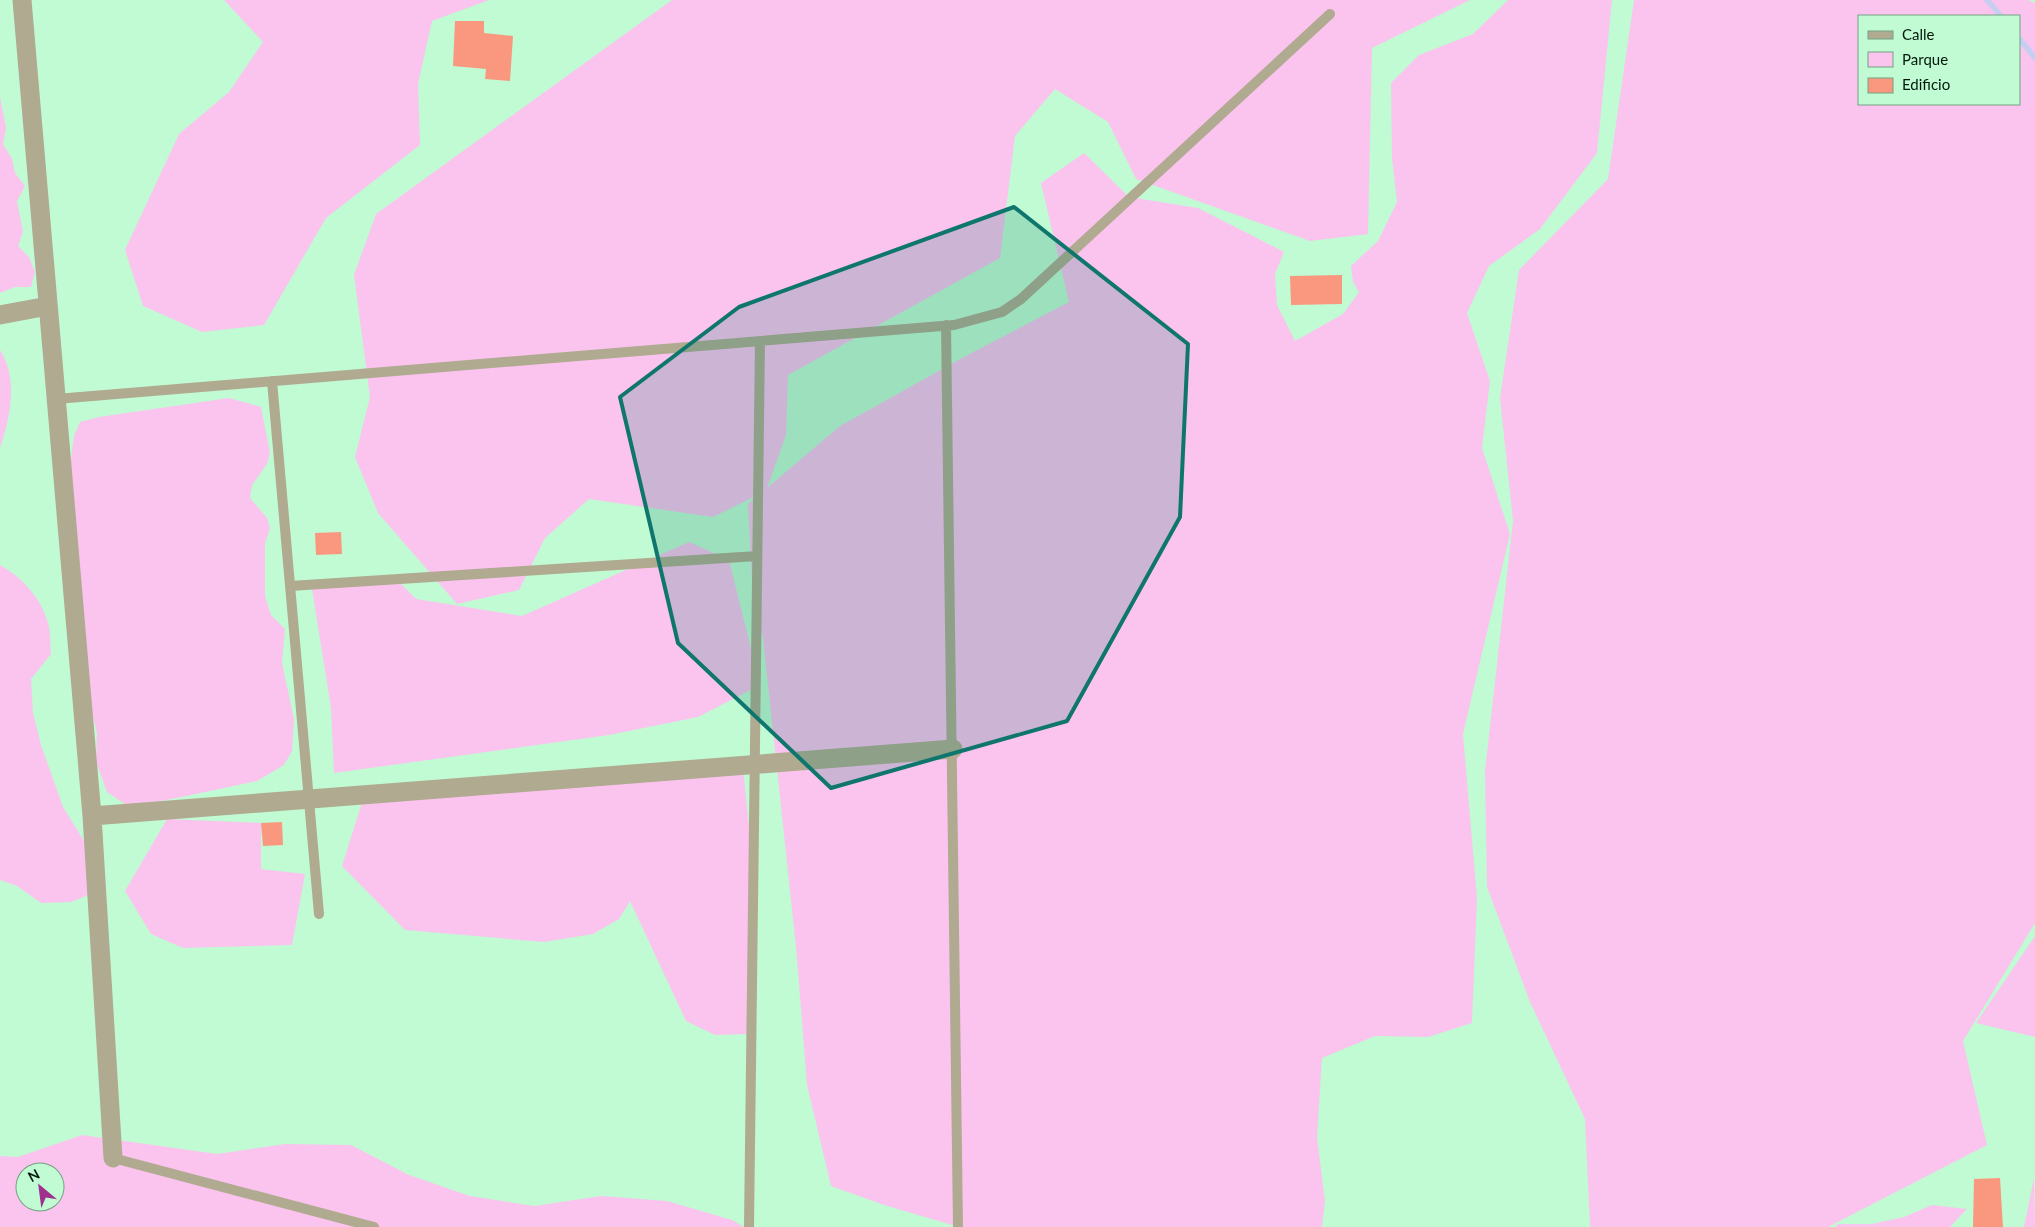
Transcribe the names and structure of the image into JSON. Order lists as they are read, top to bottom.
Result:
{
  "legend": ["Calle", "Parque", "Edificio"],
  "north": "top left"
}
